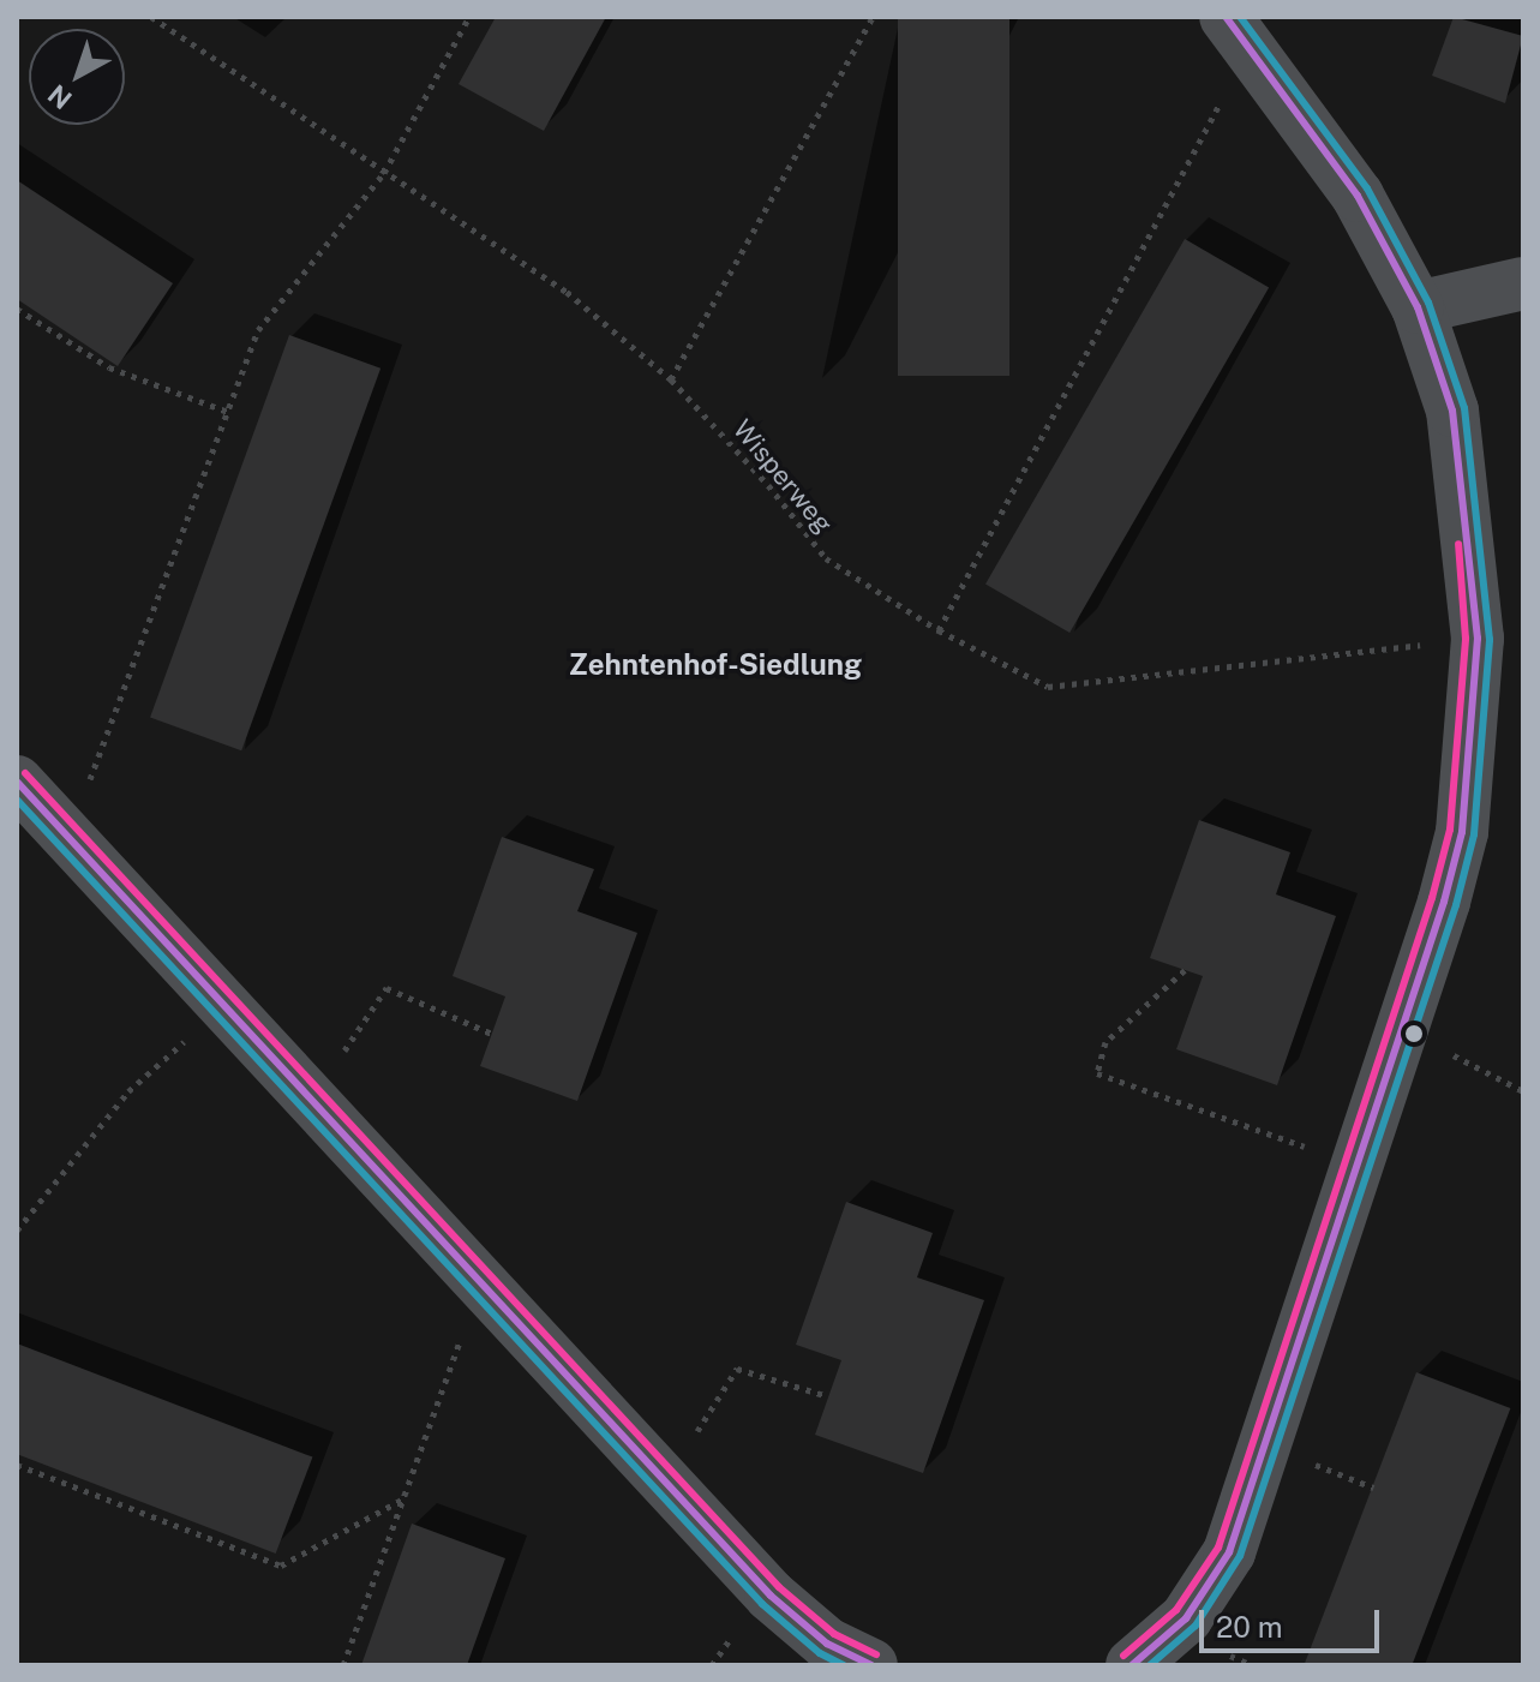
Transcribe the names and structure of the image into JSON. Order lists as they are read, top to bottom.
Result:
{
  "streets": {
    "path": ["Wisperweg"]
  },
  "districts": ["Zehntenhof-Siedlung"],
  "scale_bar": "20 m",
  "north": "bottom left"
}
